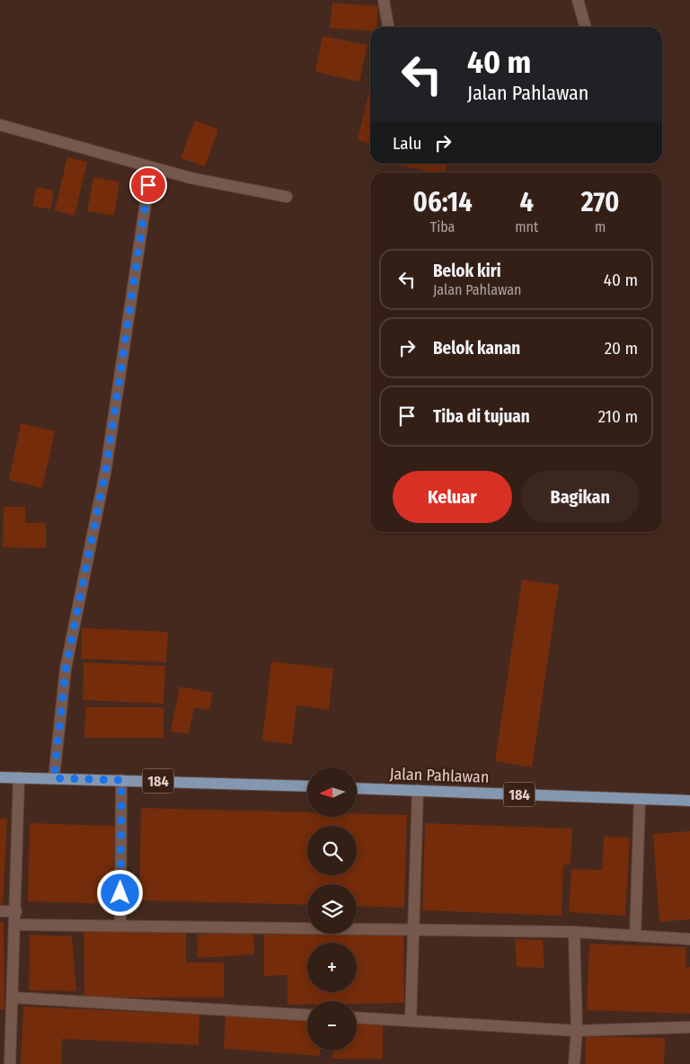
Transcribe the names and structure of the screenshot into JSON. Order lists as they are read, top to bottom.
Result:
{
  "streets": {
    "main road": ["Jalan Pahlawan", "184"]
  },
  "north": "left",
  "page": {
    "turn": ["40 m", "Jalan Pahlawan"],
    "then": "Lalu",
    "eta": [
      "06:14",
      "Tiba",
      "4",
      "mnt",
      "270",
      "m"
    ],
    "list": [
      {
        "name": "Belok kiri",
        "note": "Jalan Pahlawan",
        "value": "40 m"
      },
      {
        "name": "Belok kanan",
        "value": "20 m"
      },
      {
        "name": "Tiba di tujuan",
        "value": "210 m"
      }
    ],
    "buttons": ["Keluar", "Bagikan"],
    "map_buttons": ["+", "−"]
  }
}
